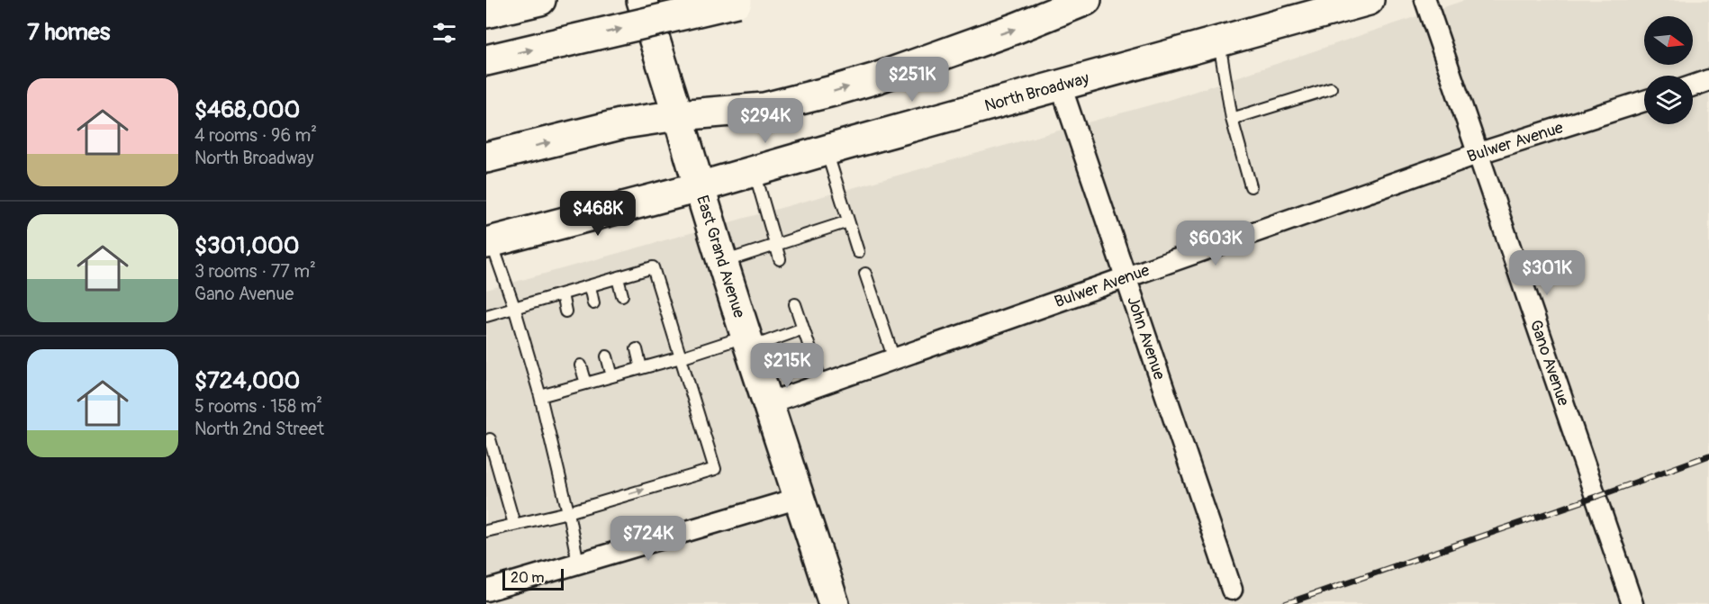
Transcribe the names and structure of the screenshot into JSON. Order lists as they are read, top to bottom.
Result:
{
  "streets": {
    "main road": ["North Broadway", "East Grand Avenue"],
    "street": ["Bulwer Avenue", "John Avenue", "Gano Avenue"]
  },
  "crossings": [
    ["North Broadway", "East Grand Avenue"],
    ["North Broadway", "John Avenue"],
    ["Bulwer Avenue", "East Grand Avenue"],
    ["Bulwer Avenue", "John Avenue"],
    ["Bulwer Avenue", "Gano Avenue"]
  ],
  "scale_bar": "20 m",
  "north": "right",
  "page": {
    "heading": "7 homes",
    "price": [
      "$251K",
      "$294K",
      "$468K",
      "$603K",
      "$301K",
      "$215K",
      "$724K"
    ],
    "list": [
      {
        "name": "$468,000",
        "note": "4 rooms · 96 m² · North Broadway"
      },
      {
        "name": "$301,000",
        "note": "3 rooms · 77 m² · Gano Avenue"
      },
      {
        "name": "$724,000",
        "note": "5 rooms · 158 m² · North 2nd Street"
      }
    ],
    "scale": "20 m"
  }
}
